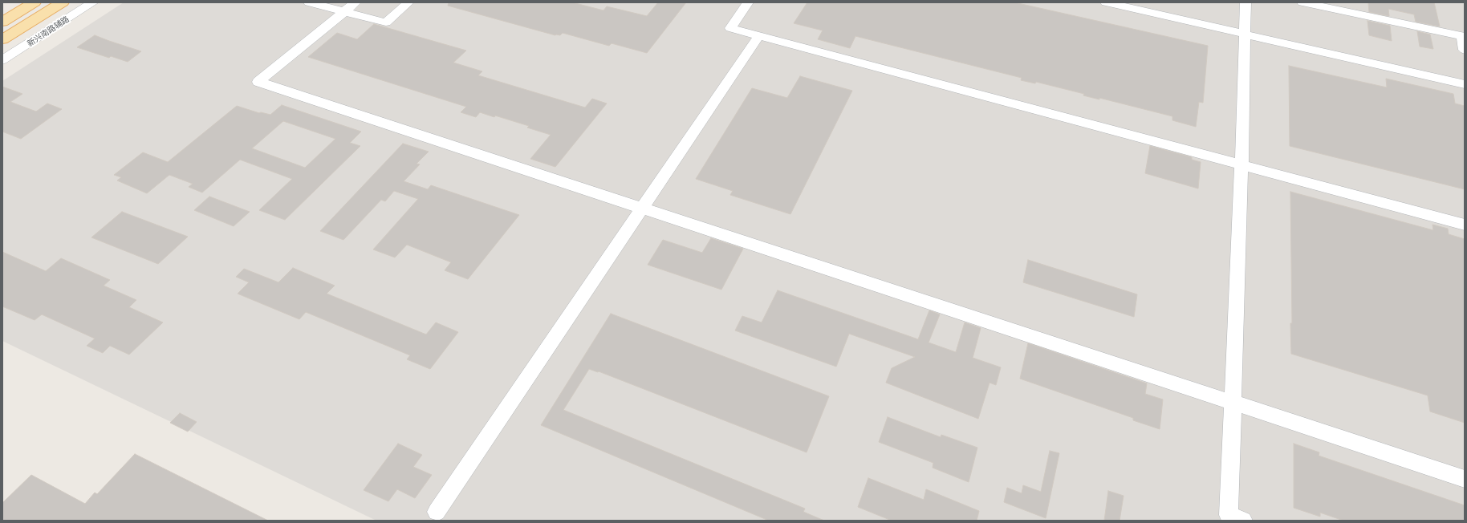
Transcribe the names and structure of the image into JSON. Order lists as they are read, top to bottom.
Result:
{
  "streets": {
    "street": ["新兴南路辅路"]
  }
}
